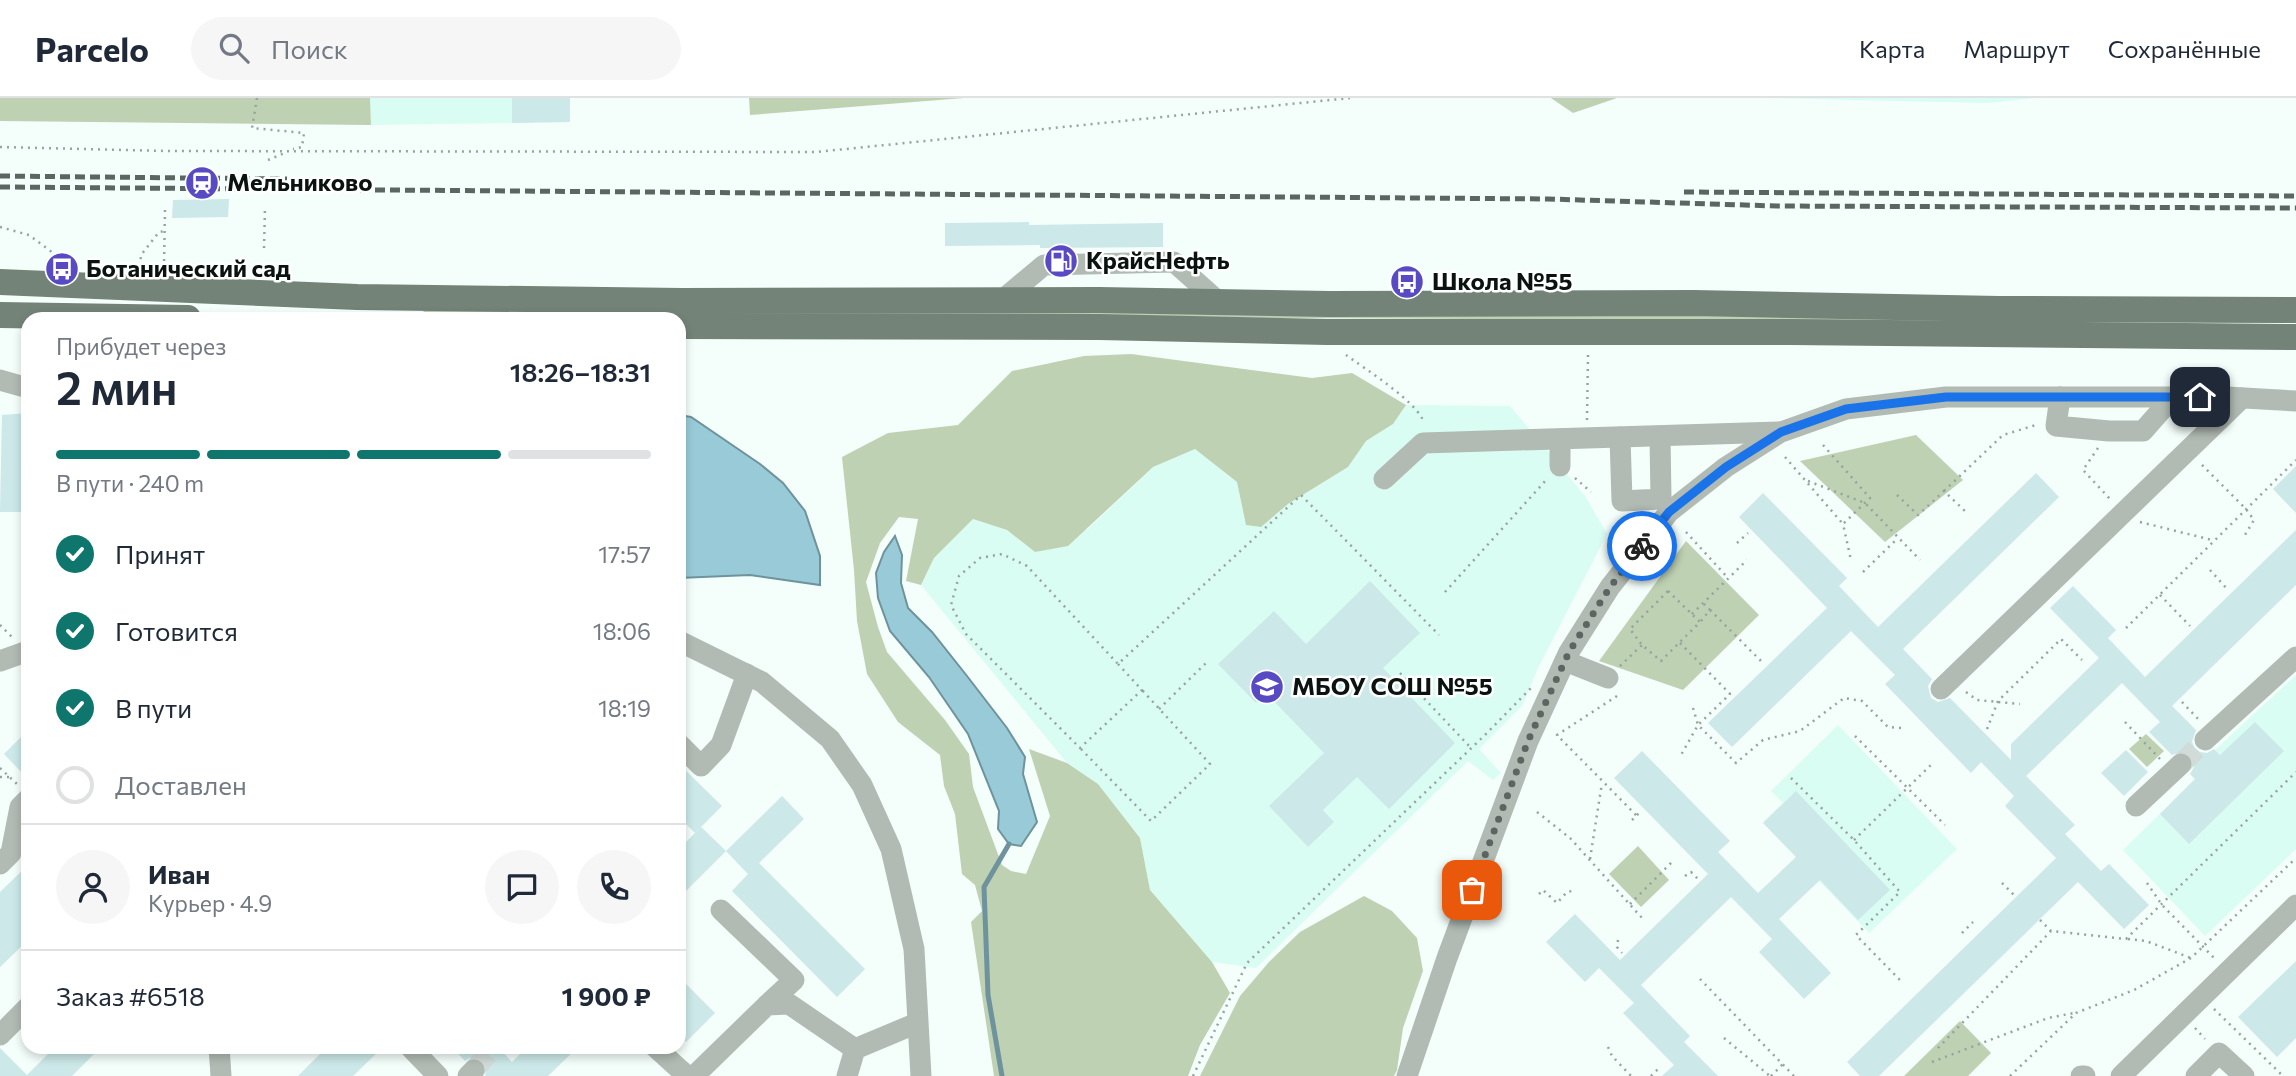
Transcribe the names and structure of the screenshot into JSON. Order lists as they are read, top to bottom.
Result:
{
  "places": {
    "station": ["Мельниково"],
    "fuel station": ["КрайсНефть"],
    "bus stop": ["Ботанический сад", "Школа №55"],
    "school or university": ["МБОУ СОШ №55"]
  },
  "page": {
    "header": "Parcelo",
    "search": "Поиск",
    "nav": ["Карта", "Маршрут", "Сохранённые"],
    "heading": ["2 мин", "Прибудет через", "18:26–18:31"],
    "panel": [
      "Иван",
      "Курьер · 4.9",
      "Заказ #6518",
      "1 900 ₽"
    ],
    "bar": "В пути · 240 m",
    "list": [
      ["Принят", "17:57"],
      ["Готовится", "18:06"],
      ["В пути", "18:19"],
      "Доставлен"
    ]
  }
}
